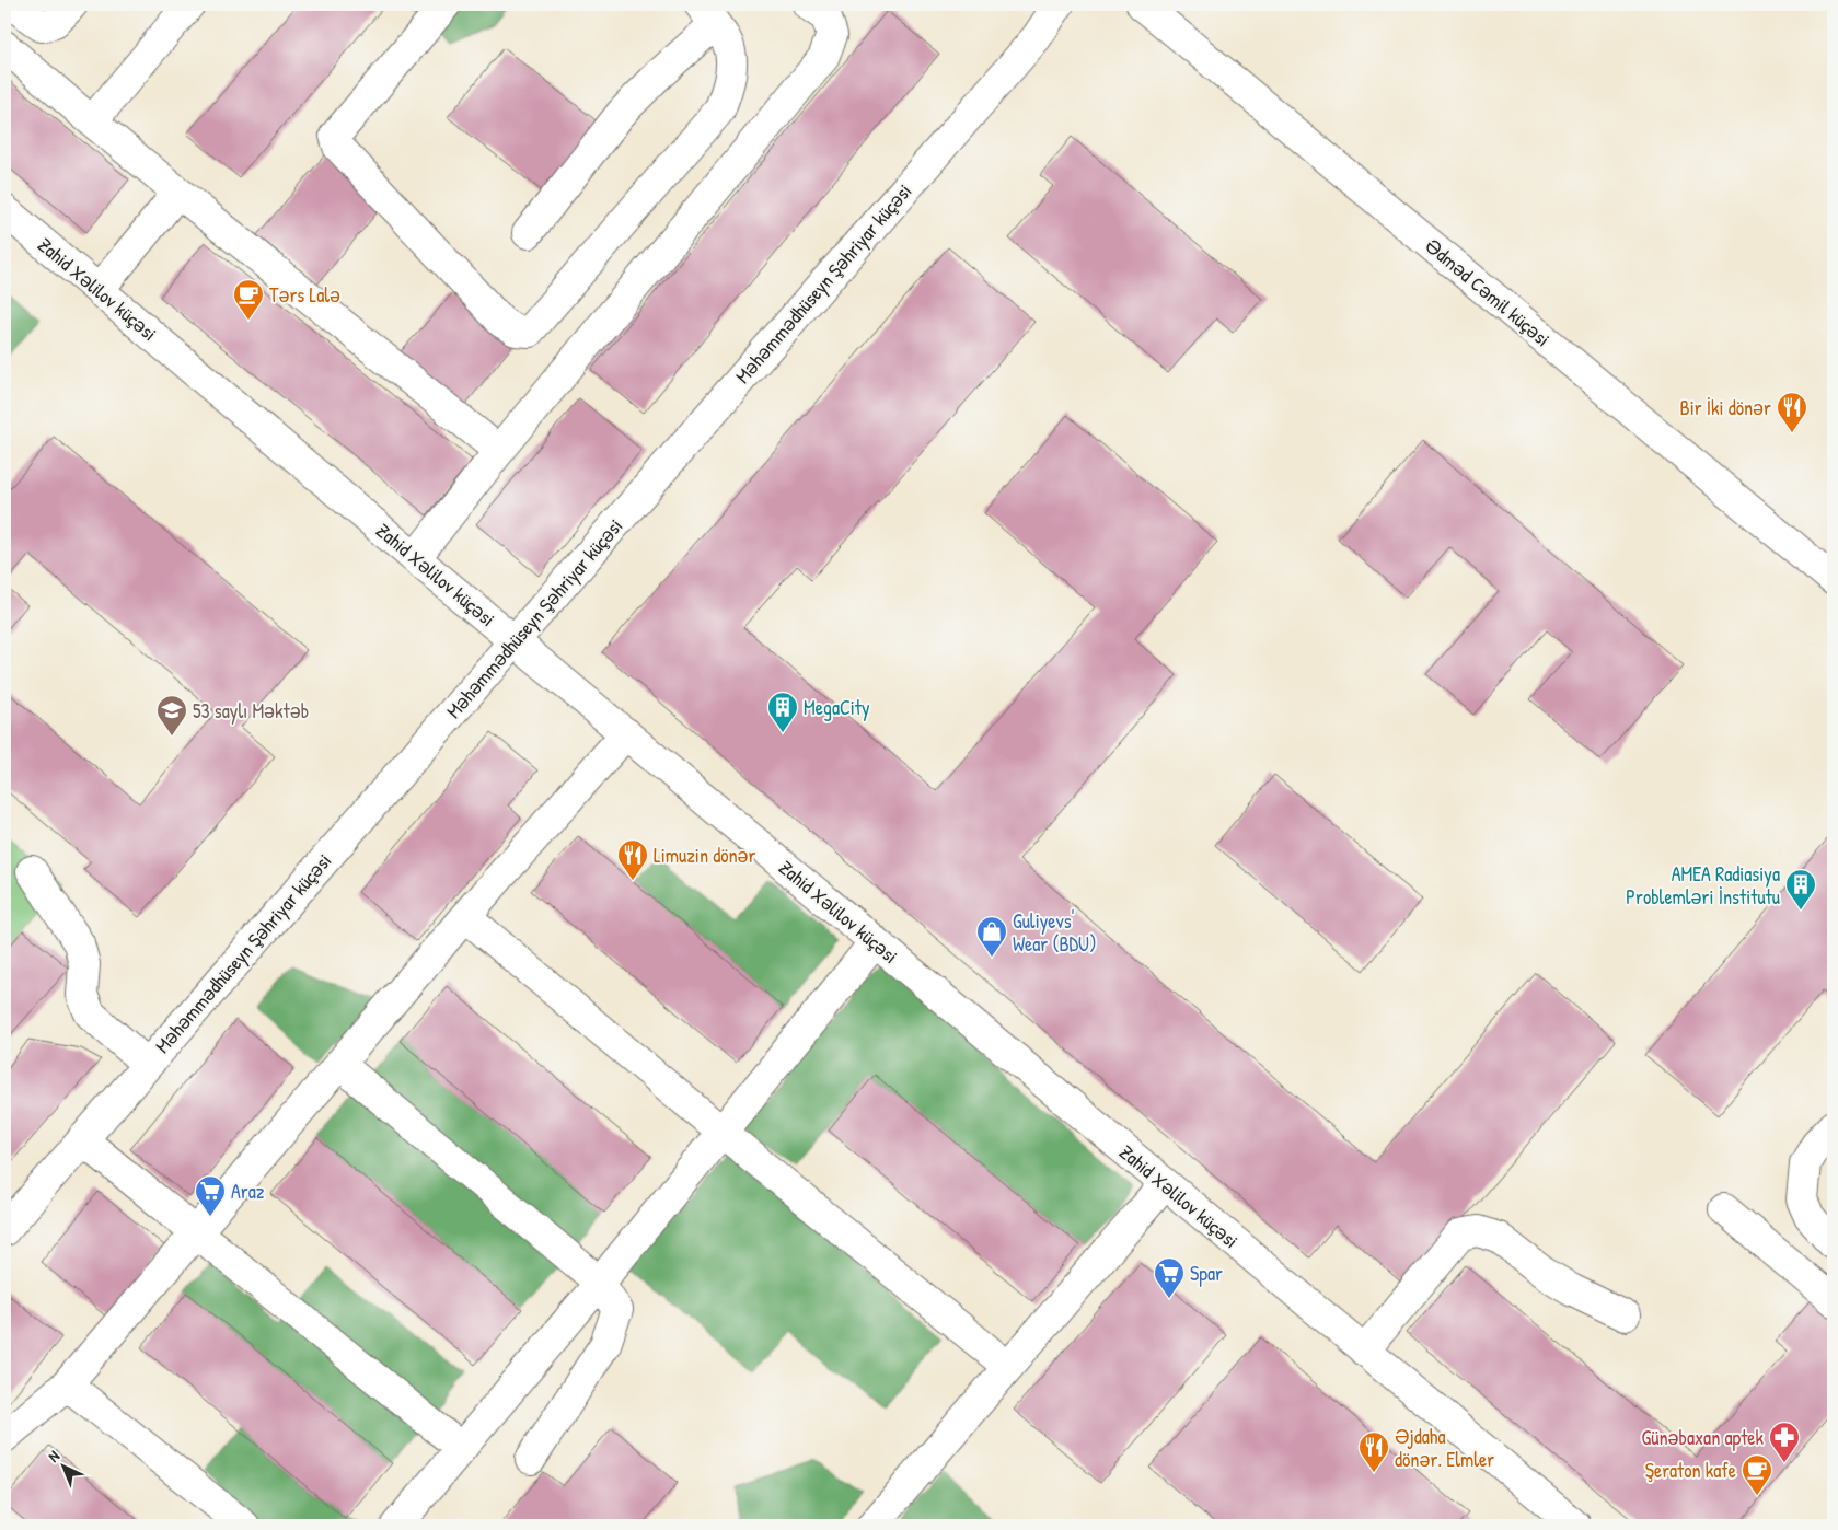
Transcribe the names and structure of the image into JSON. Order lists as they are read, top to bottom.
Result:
{
  "streets": {
    "street": ["Məhəmmədhüseyn Şəhriyar küçəsi", "Zahid Xəlilov küçəsi", "Ədməd Cəmil küçəsi"]
  },
  "crossings": [
    ["Məhəmmədhüseyn Şəhriyar küçəsi", "Zahid Xəlilov küçəsi"]
  ],
  "places": {
    "cafe": ["Tərs Lalə", "Şeraton kafe"],
    "restaurant": ["Bir İki dönər", "Limuzin dönər", "Əjdaha dönər. Elmler"],
    "building": ["MegaCity", "AMEA Radiasiya Problemləri İnstitutu"],
    "school or university": ["53 saylı Məktəb"],
    "shop": ["Guliyevs' Wear (BDU)"],
    "supermarket": ["Araz", "Spar"],
    "pharmacy": ["Günəbaxan aptek"]
  },
  "north": "top left"
}
